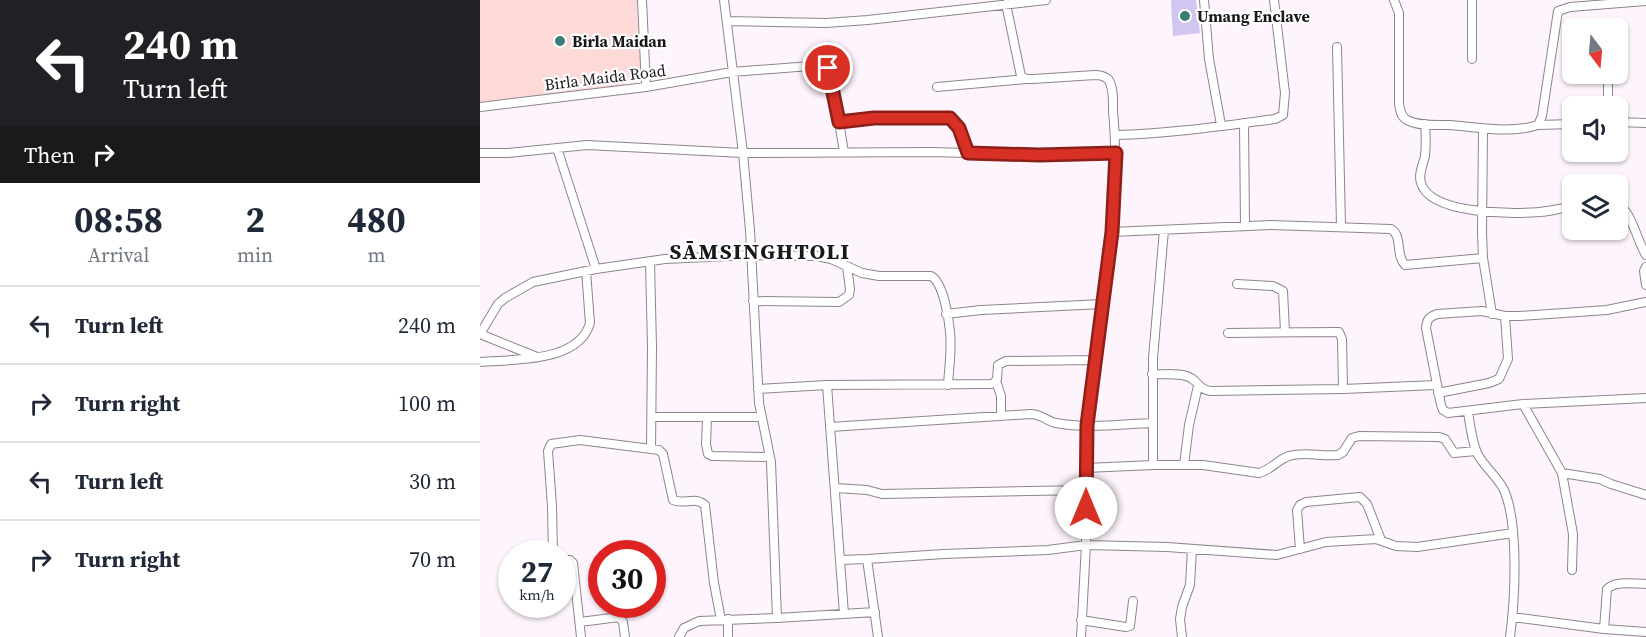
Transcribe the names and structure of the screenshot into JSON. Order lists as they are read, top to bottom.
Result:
{
  "streets": {
    "street": ["Birla Maida Road"]
  },
  "districts": ["SĀMSINGHTOLI"],
  "places": ["Umang Enclave", "Birla Maidan"],
  "north": "bottom",
  "page": {
    "turn": ["240 m", "Turn left"],
    "then": "Then",
    "eta": [
      "08:58",
      "Arrival",
      "2",
      "min",
      "480",
      "m"
    ],
    "list": [
      {
        "name": "Turn left",
        "value": "240 m"
      },
      {
        "name": "Turn right",
        "value": "100 m"
      },
      {
        "name": "Turn left",
        "value": "30 m"
      },
      {
        "name": "Turn right",
        "value": "70 m"
      }
    ],
    "speed": "27 km/h",
    "limit": "30"
  }
}
